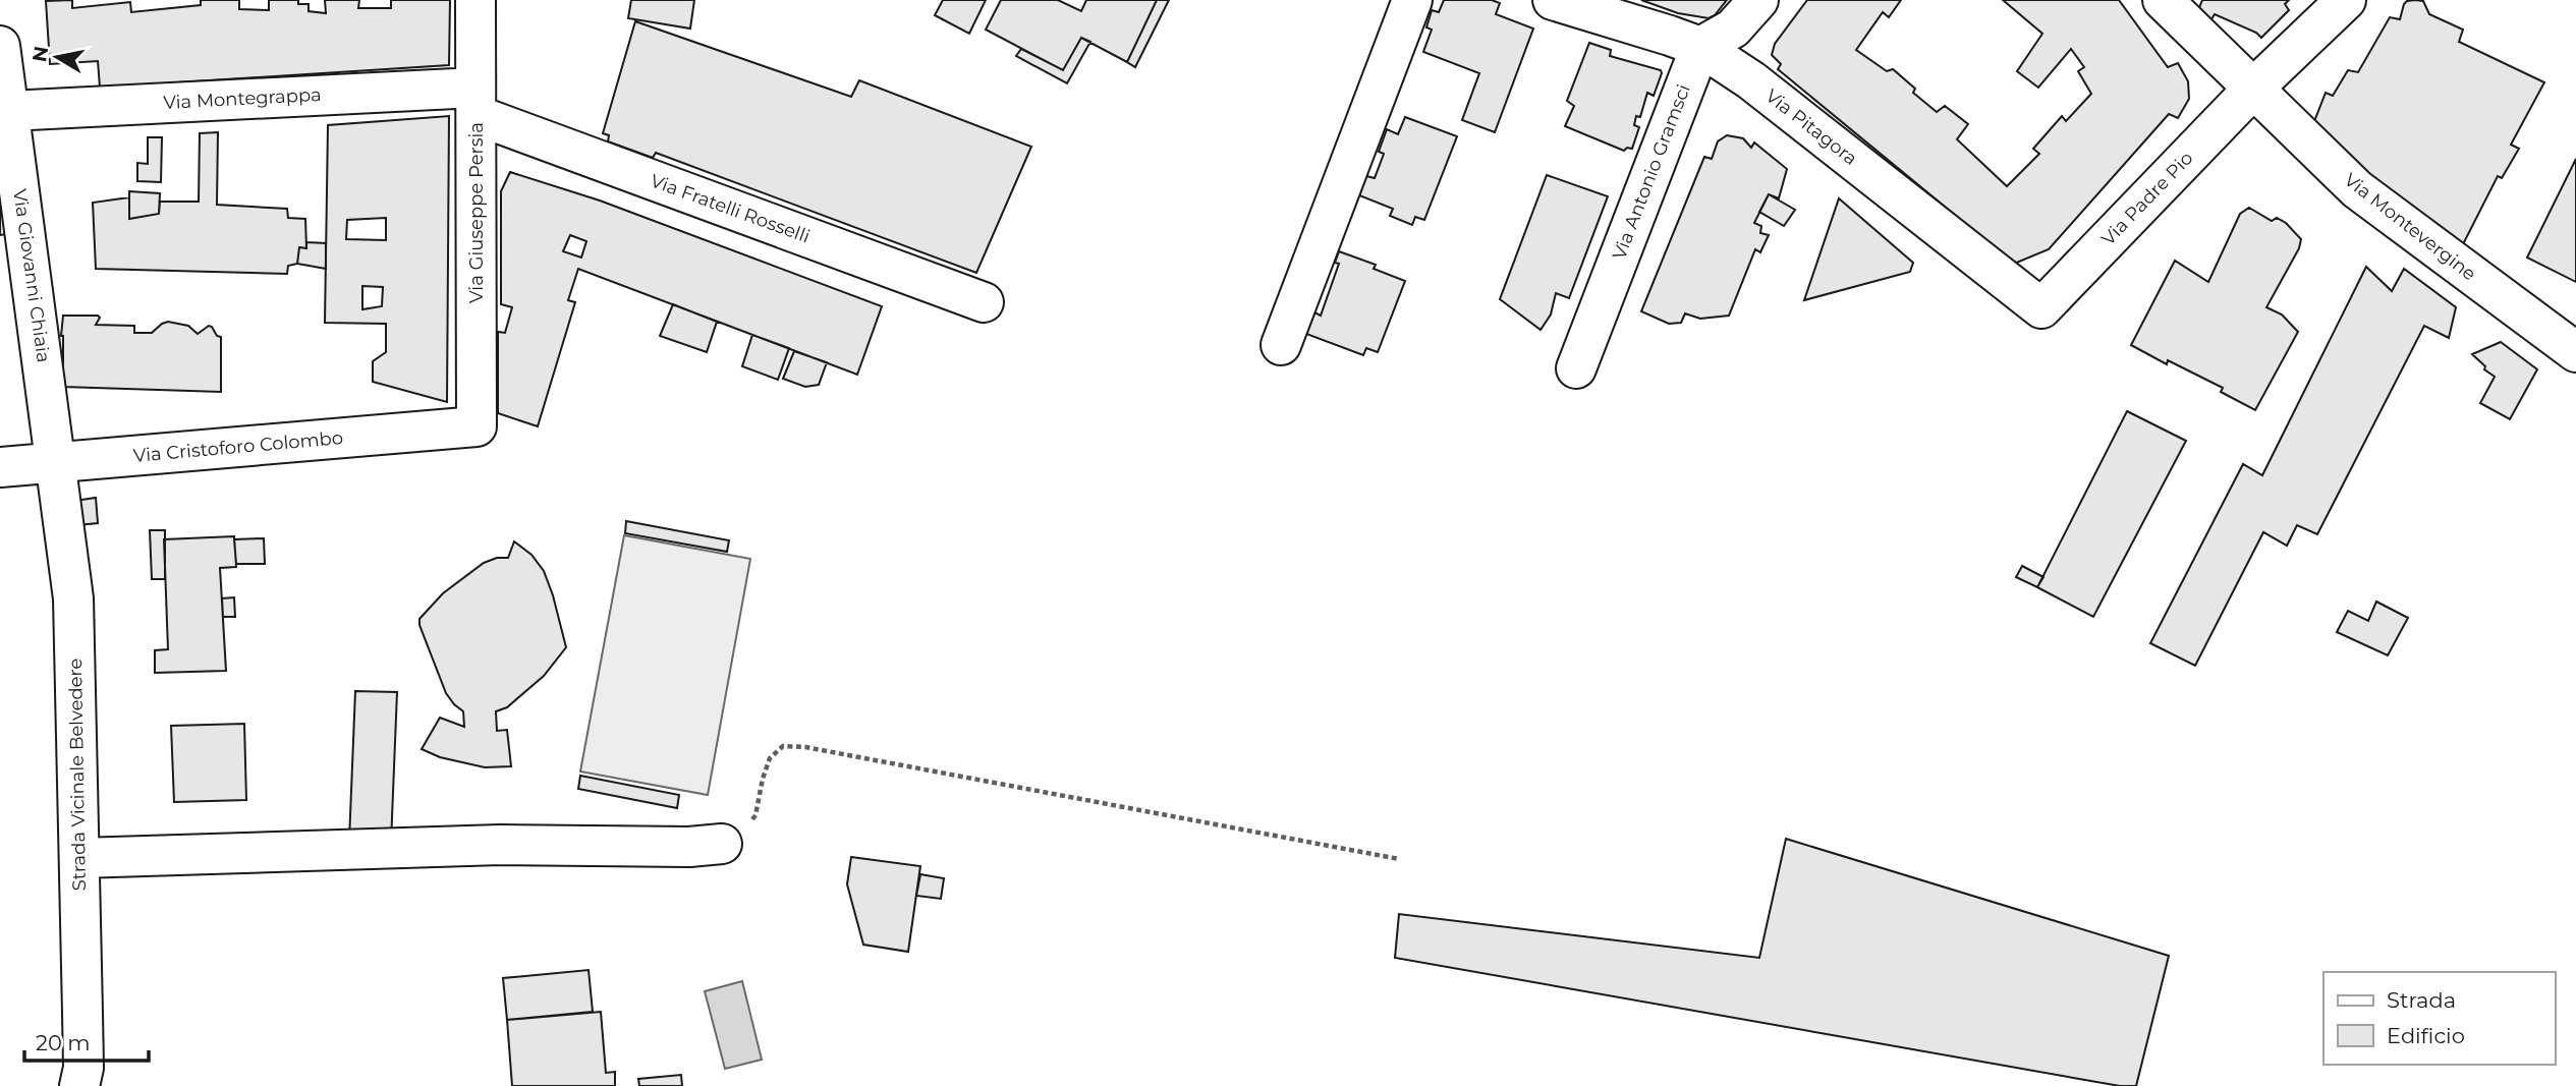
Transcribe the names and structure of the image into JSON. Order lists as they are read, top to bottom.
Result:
{
  "streets": {
    "street": [
      "Via Montegrappa",
      "Via Pitagora",
      "Via Antonio Gramsci",
      "Via Padre Pio",
      "Via Fratelli Rosselli",
      "Via Giuseppe Persia",
      "Via Montevergine",
      "Via Giovanni Chiaia",
      "Via Cristoforo Colombo",
      "Strada Vicinale Belvedere"
    ]
  },
  "crossings": [
    ["Via Montegrappa", "Via Fratelli Rosselli"],
    ["Via Montegrappa", "Via Giuseppe Persia"],
    ["Via Montegrappa", "Via Giovanni Chiaia"],
    ["Via Pitagora", "Via Antonio Gramsci"],
    ["Via Pitagora", "Via Padre Pio"],
    ["Via Padre Pio", "Via Montevergine"],
    ["Via Fratelli Rosselli", "Via Giuseppe Persia"],
    ["Via Giuseppe Persia", "Via Cristoforo Colombo"],
    ["Via Giovanni Chiaia", "Via Cristoforo Colombo"],
    ["Via Giovanni Chiaia", "Strada Vicinale Belvedere"],
    ["Via Cristoforo Colombo", "Strada Vicinale Belvedere"]
  ],
  "legend": ["Strada", "Edificio"],
  "scale_bar": "20 m",
  "north": "left"
}
